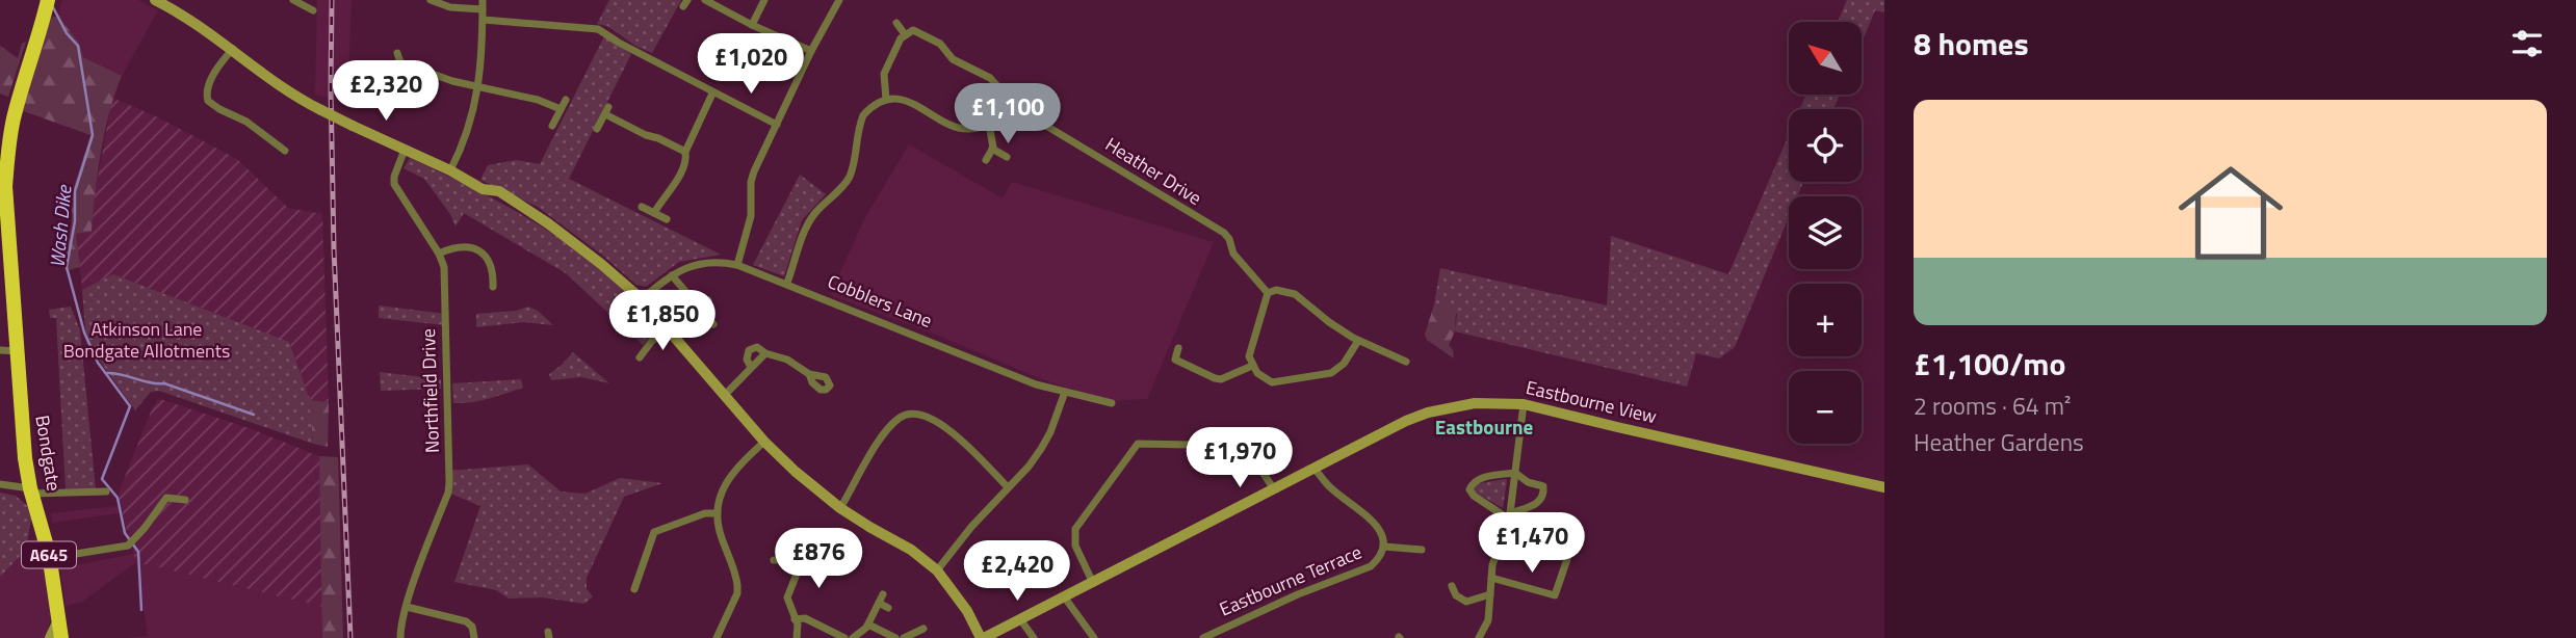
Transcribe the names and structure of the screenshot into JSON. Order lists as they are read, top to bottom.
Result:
{
  "streets": {
    "highway": ["Bondgate", "A645"],
    "street": [
      "Heather Drive",
      "Cobblers Lane",
      "Northfield Drive",
      "Eastbourne View",
      "Eastbourne Terrace"
    ]
  },
  "crossings": [
    ["Eastbourne View", "Eastbourne Terrace"]
  ],
  "districts": ["Eastbourne"],
  "water": ["Wash Dike"],
  "parks": ["Atkinson Lane Bondgate Allotments"],
  "north": "top left",
  "page": {
    "heading": "8 homes",
    "map_buttons": ["+", "−"],
    "price": [
      "£1,020",
      "£2,320",
      "£1,100",
      "£1,850",
      "£1,970",
      "£1,470",
      "£876",
      "£2,420"
    ],
    "list": [
      {
        "name": "£1,100/mo",
        "note": "2 rooms · 64 m² · Heather Gardens"
      }
    ]
  }
}
